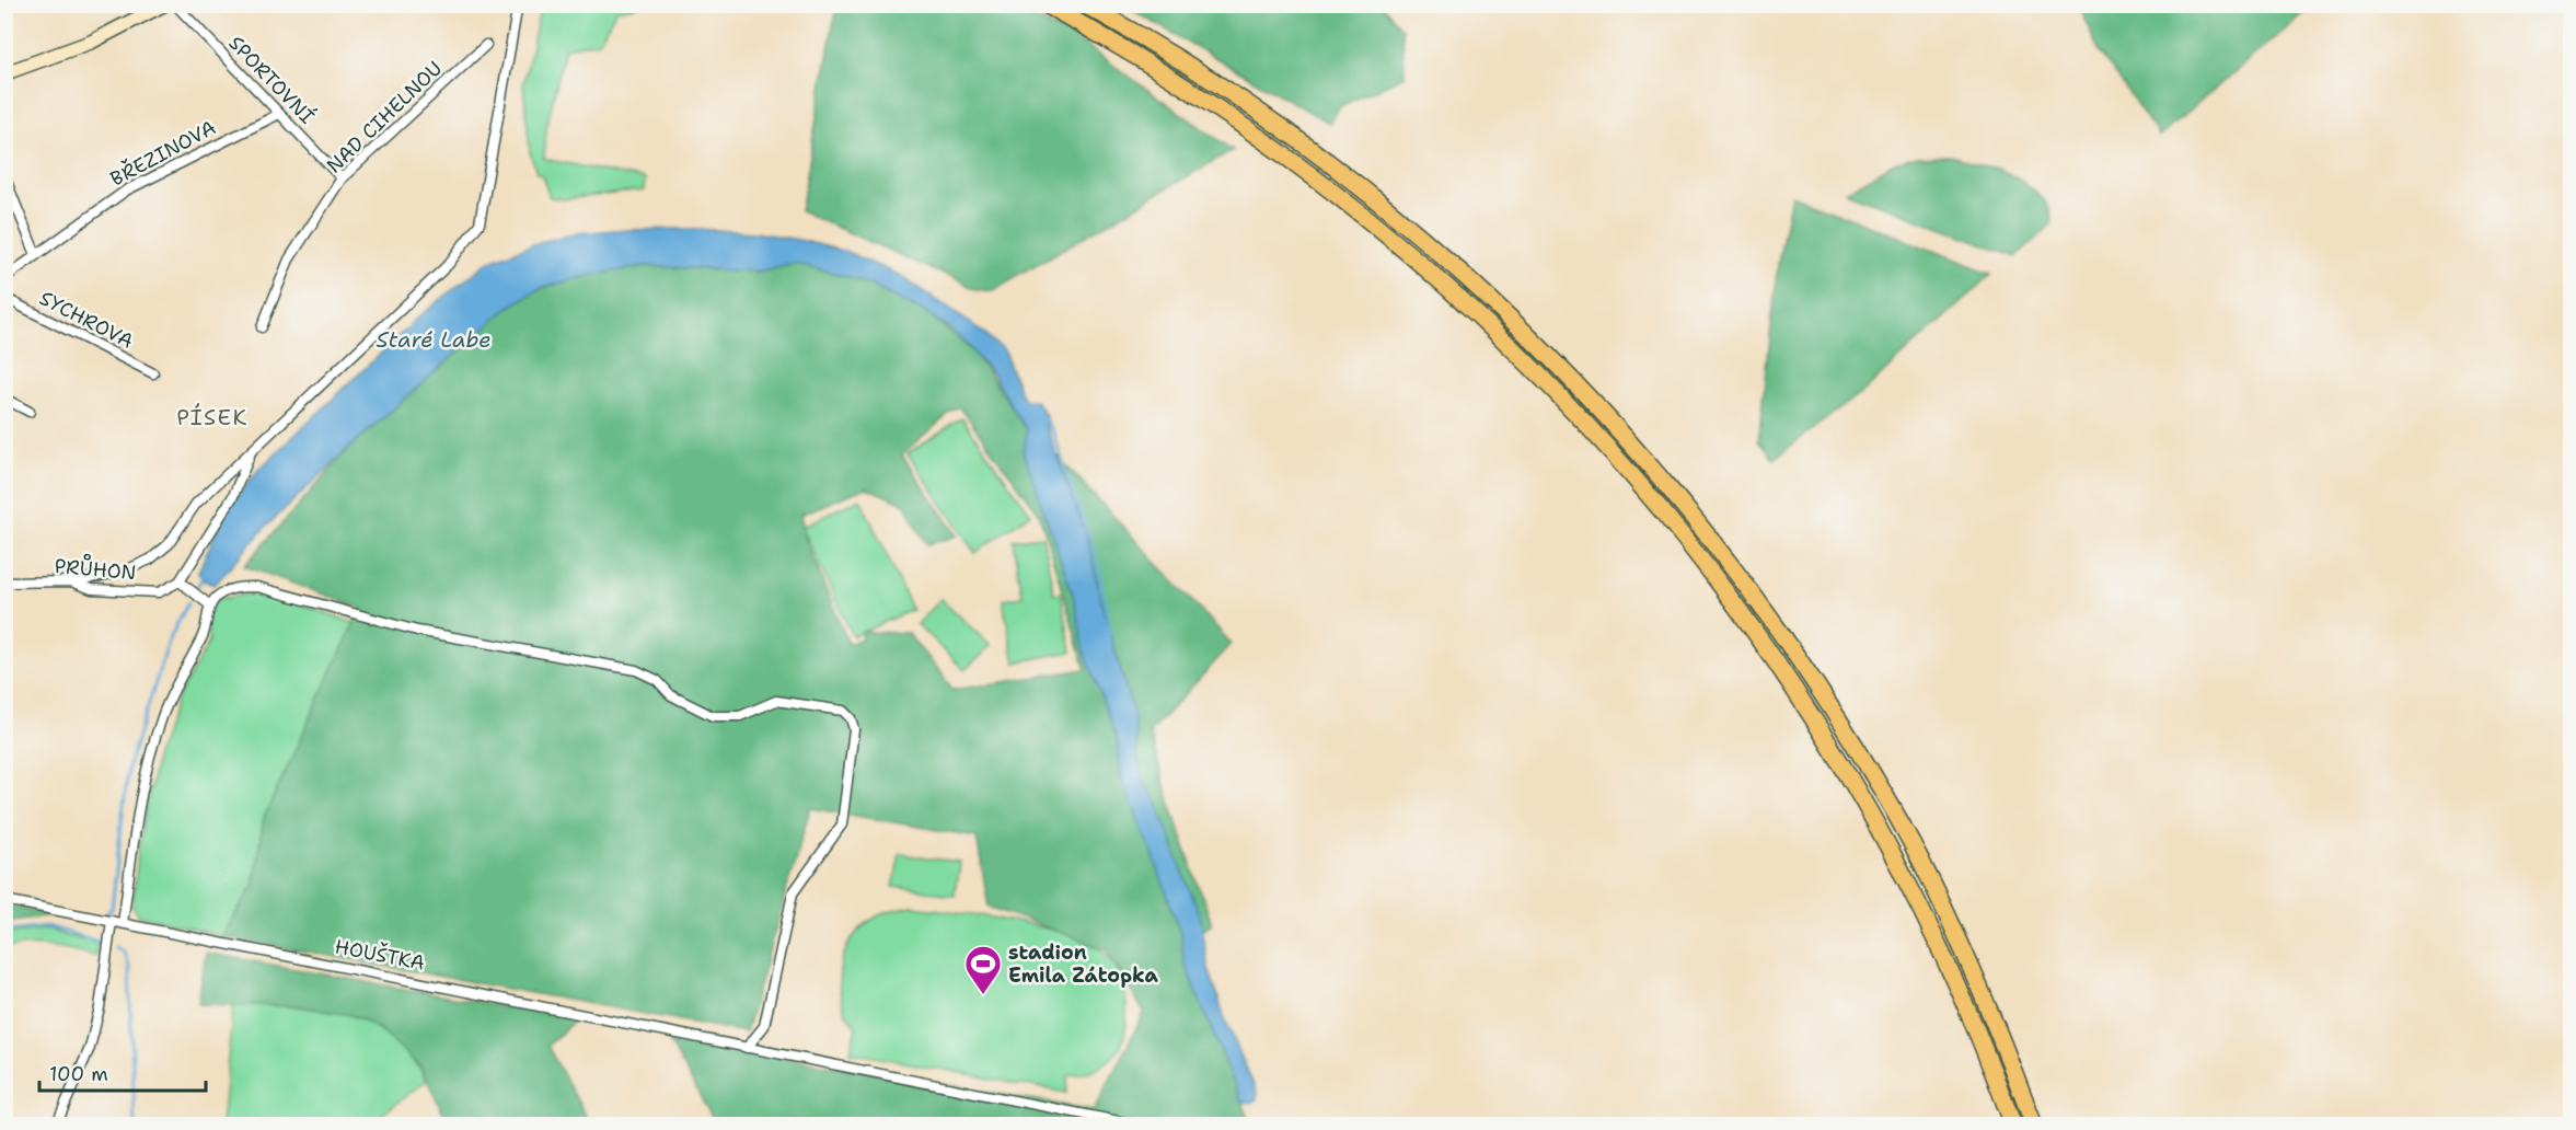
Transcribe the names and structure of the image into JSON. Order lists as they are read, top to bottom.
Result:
{
  "streets": {
    "street": [
      "SPORTOVNÍ",
      "NAD CIHELNOU",
      "BŘEZINOVA",
      "SYCHROVA",
      "PRŮHON",
      "HOUŠTKA"
    ]
  },
  "crossings": [
    ["SPORTOVNÍ", "NAD CIHELNOU"],
    ["SPORTOVNÍ", "BŘEZINOVA"]
  ],
  "districts": ["PÍSEK"],
  "water": ["Staré Labe"],
  "places": {
    "sports": ["stadion Emila Zátopka"]
  },
  "scale_bar": "100 m"
}
